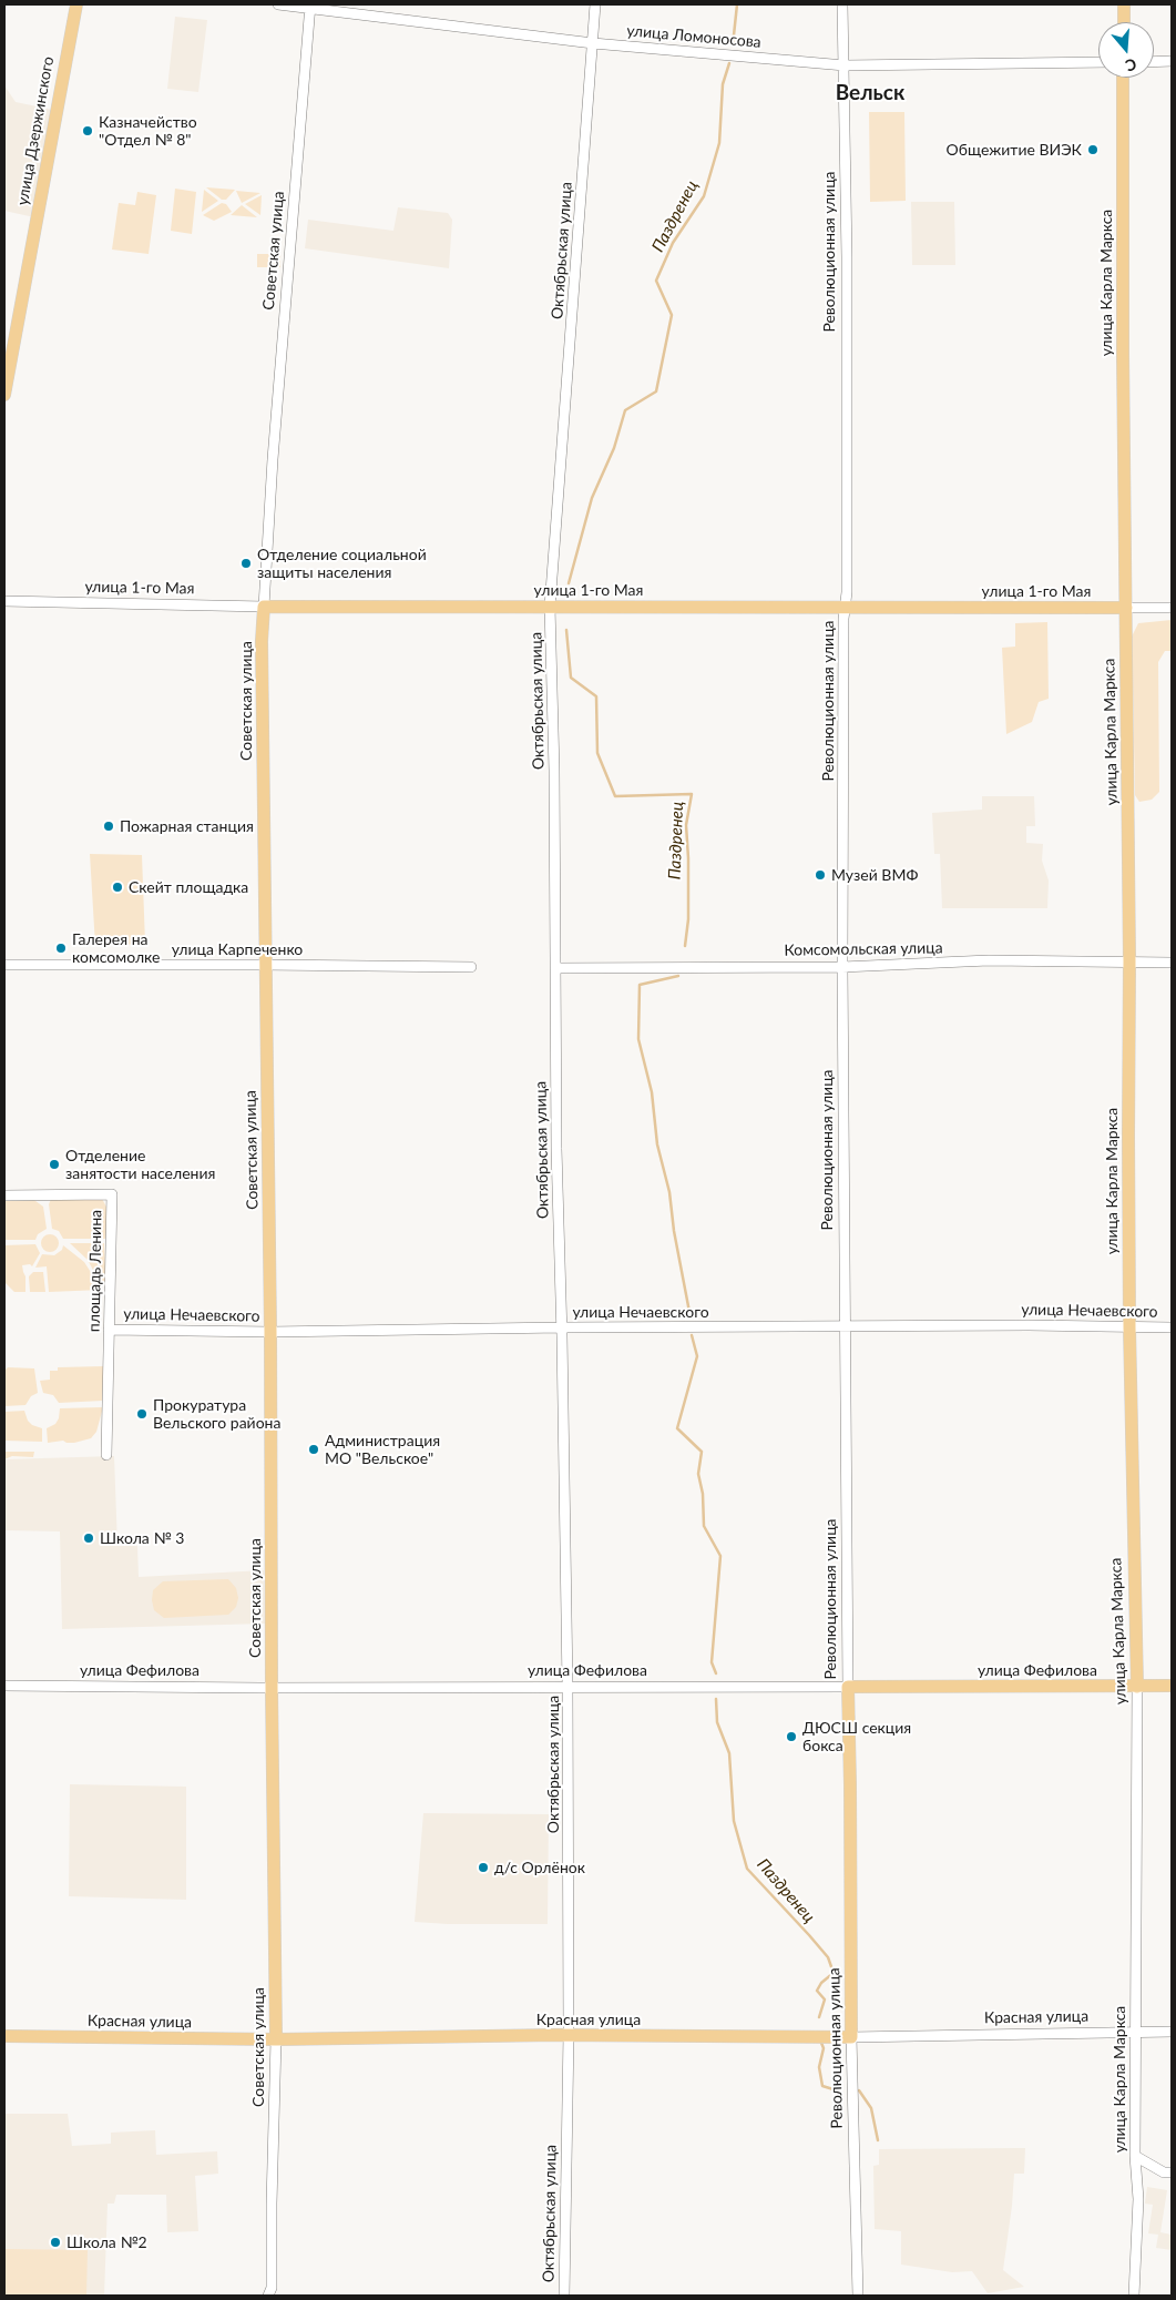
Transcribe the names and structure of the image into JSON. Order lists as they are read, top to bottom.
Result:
{
  "streets": {
    "main road": [
      "улица Дзержинского",
      "Советская улица",
      "Революционная улица",
      "улица Карла Маркса",
      "улица 1-го Мая",
      "улица Фефилова",
      "Красная улица"
    ],
    "street": [
      "улица Ломоносова",
      "Октябрьская улица",
      "улица Карпеченко",
      "Комсомольская улица",
      "площадь Ленина",
      "улица Нечаевского"
    ]
  },
  "crossings": [
    ["улица Ломоносова", "Советская улица"],
    ["улица Ломоносова", "Октябрьская улица"],
    ["улица Ломоносова", "Революционная улица"],
    ["Советская улица", "улица 1-го Мая"],
    ["Советская улица", "улица Карпеченко"],
    ["Советская улица", "улица Нечаевского"],
    ["Советская улица", "улица Фефилова"],
    ["Советская улица", "Красная улица"],
    ["Октябрьская улица", "улица 1-го Мая"],
    ["Октябрьская улица", "Комсомольская улица"],
    ["Октябрьская улица", "улица Нечаевского"],
    ["Октябрьская улица", "улица Фефилова"],
    ["Октябрьская улица", "Красная улица"],
    ["Революционная улица", "улица 1-го Мая"],
    ["Революционная улица", "Комсомольская улица"],
    ["Революционная улица", "улица Нечаевского"],
    ["Революционная улица", "улица Фефилова"],
    ["Революционная улица", "Красная улица"],
    ["улица Карла Маркса", "улица 1-го Мая"],
    ["улица Карла Маркса", "Комсомольская улица"],
    ["улица Карла Маркса", "улица Нечаевского"],
    ["улица Карла Маркса", "улица Фефилова"],
    ["улица Карла Маркса", "Красная улица"],
    ["площадь Ленина", "улица Нечаевского"]
  ],
  "districts": ["Вельск"],
  "water": ["Паздренец"],
  "places": [
    "Казначейство \"Отдел № 8\"",
    "Общежитие ВИЭК",
    "Отделение социальной защиты населения",
    "Пожарная станция",
    "Музей ВМФ",
    "Скейт площадка",
    "Галерея на комсомолке",
    "Отделение занятости населения",
    "Прокуратура Вельского района",
    "Администрация МО \"Вельское\"",
    "Школа № 3",
    "ДЮСШ секция бокса",
    "д/с Орлёнок",
    "Школа №2"
  ],
  "north": "bottom"
}
